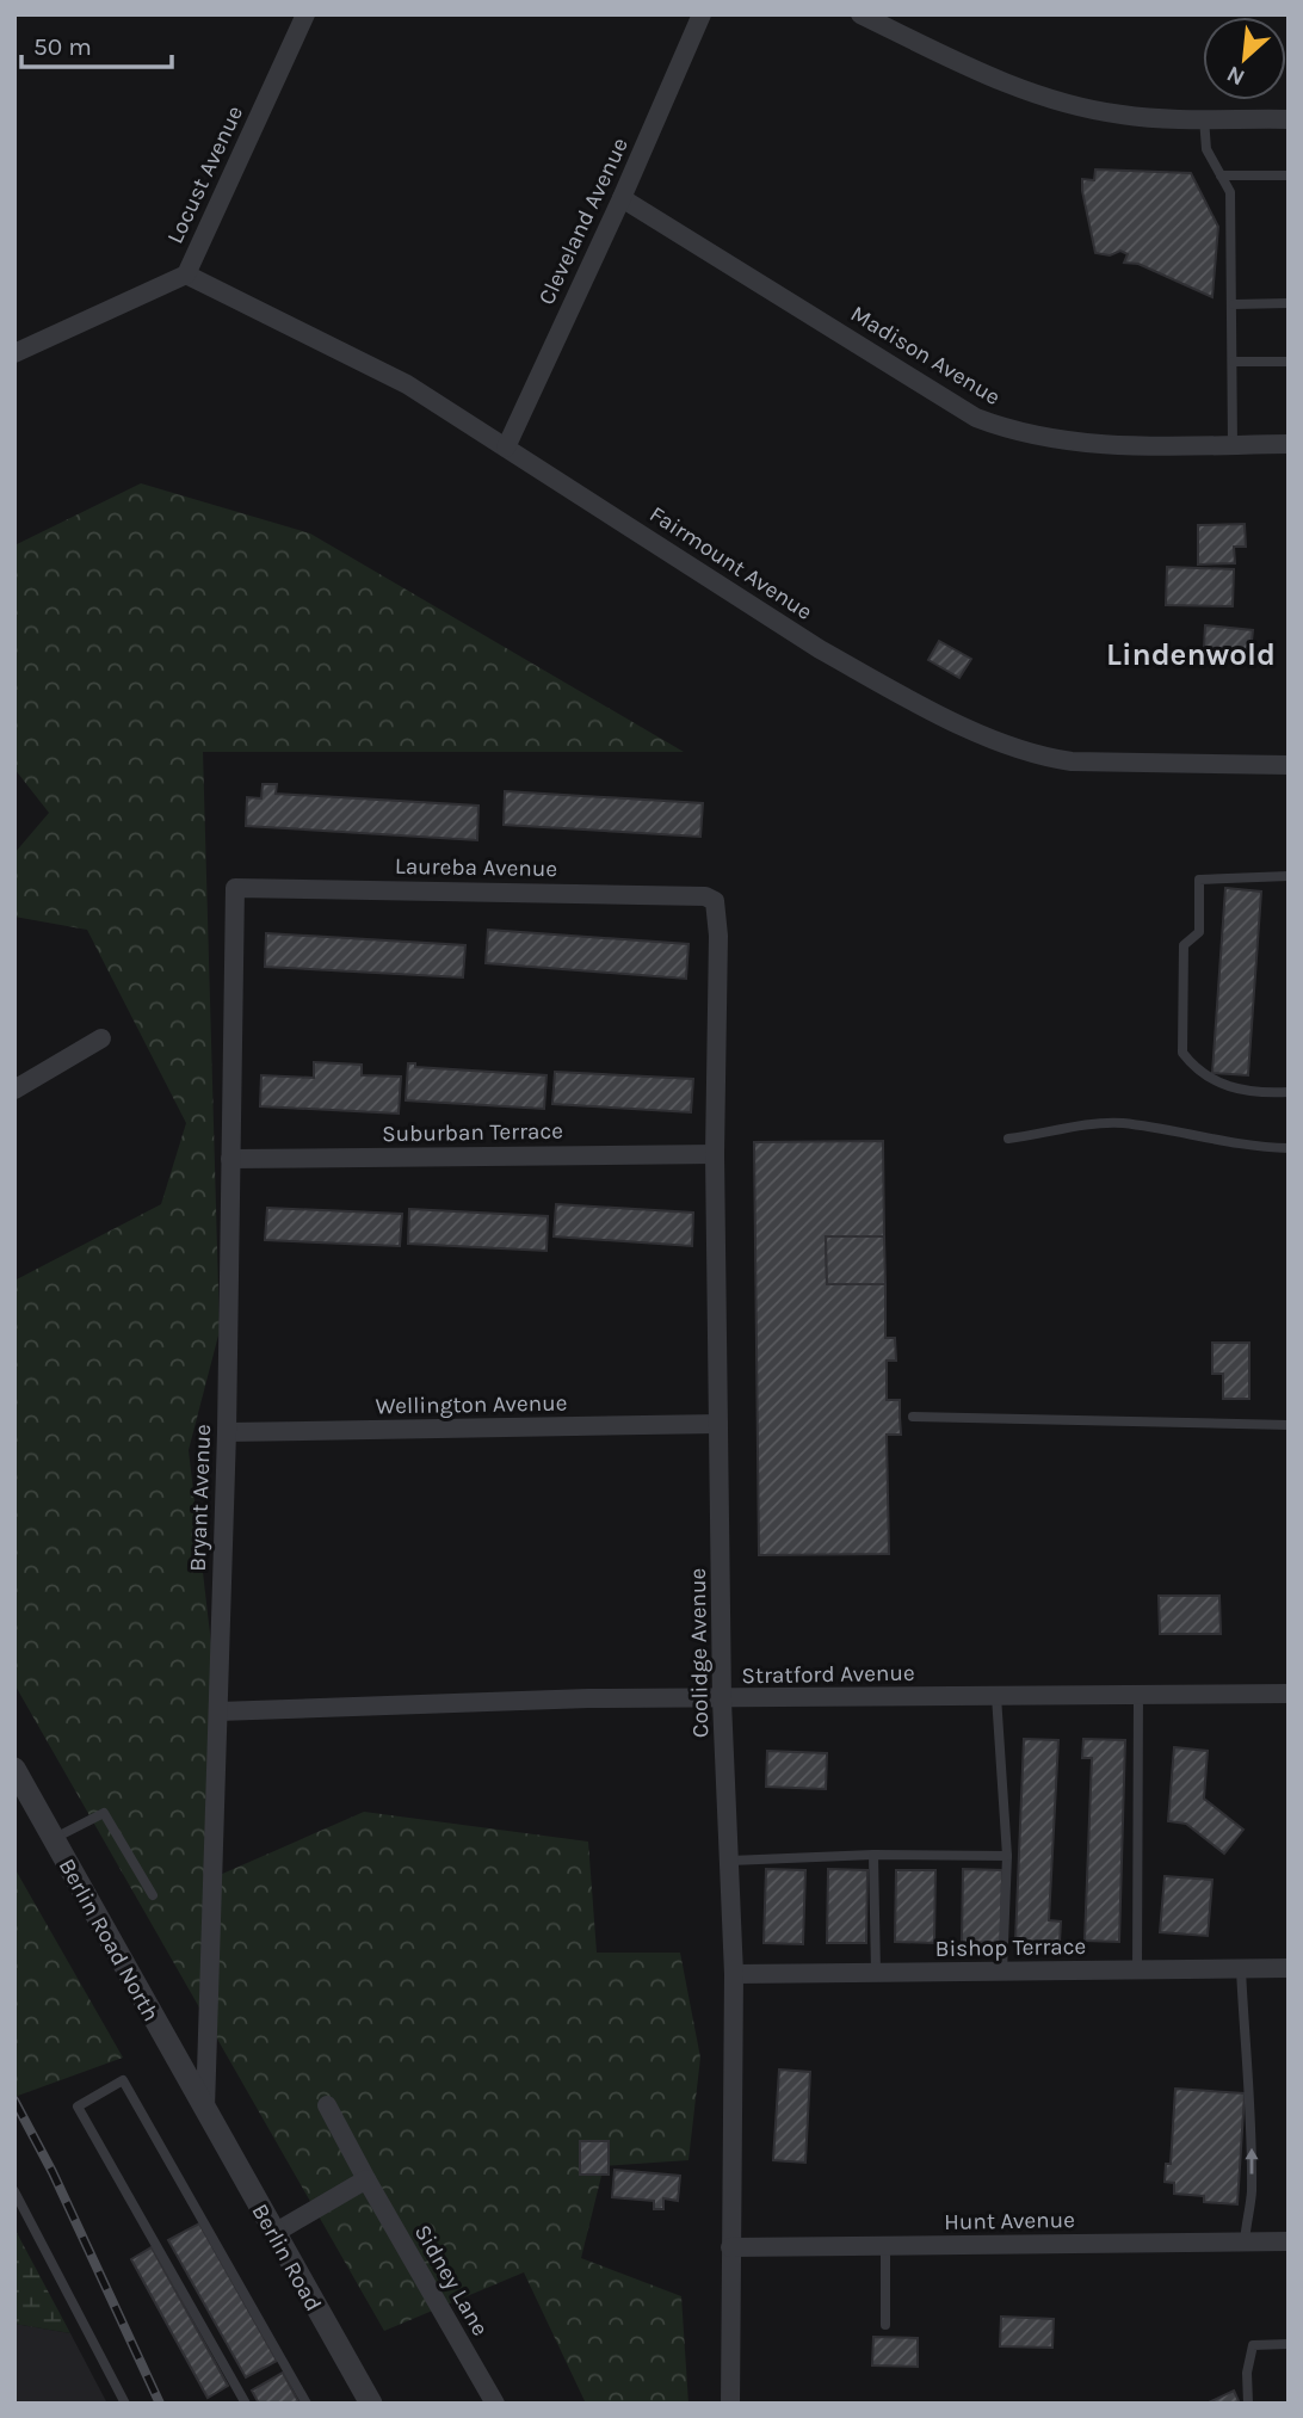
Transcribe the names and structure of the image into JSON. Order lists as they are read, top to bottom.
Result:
{
  "streets": {
    "street": [
      "Locust Avenue",
      "Cleveland Avenue",
      "Madison Avenue",
      "Fairmount Avenue",
      "Laureba Avenue",
      "Suburban Terrace",
      "Wellington Avenue",
      "Bryant Avenue",
      "Coolidge Avenue",
      "Stratford Avenue",
      "Berlin Road North",
      "Bishop Terrace",
      "Hunt Avenue",
      "Berlin Road",
      "Sidney Lane"
    ]
  },
  "crossings": [
    ["Locust Avenue", "Fairmount Avenue"],
    ["Cleveland Avenue", "Madison Avenue"],
    ["Cleveland Avenue", "Fairmount Avenue"],
    ["Laureba Avenue", "Bryant Avenue"],
    ["Laureba Avenue", "Coolidge Avenue"],
    ["Suburban Terrace", "Bryant Avenue"],
    ["Suburban Terrace", "Coolidge Avenue"],
    ["Wellington Avenue", "Bryant Avenue"],
    ["Wellington Avenue", "Coolidge Avenue"],
    ["Bryant Avenue", "Stratford Avenue"],
    ["Bryant Avenue", "Berlin Road North"],
    ["Bryant Avenue", "Berlin Road"],
    ["Coolidge Avenue", "Stratford Avenue"],
    ["Coolidge Avenue", "Bishop Terrace"],
    ["Coolidge Avenue", "Hunt Avenue"],
    ["Berlin Road North", "Berlin Road"]
  ],
  "districts": ["Lindenwold"],
  "scale_bar": "50 m",
  "north": "bottom left"
}
